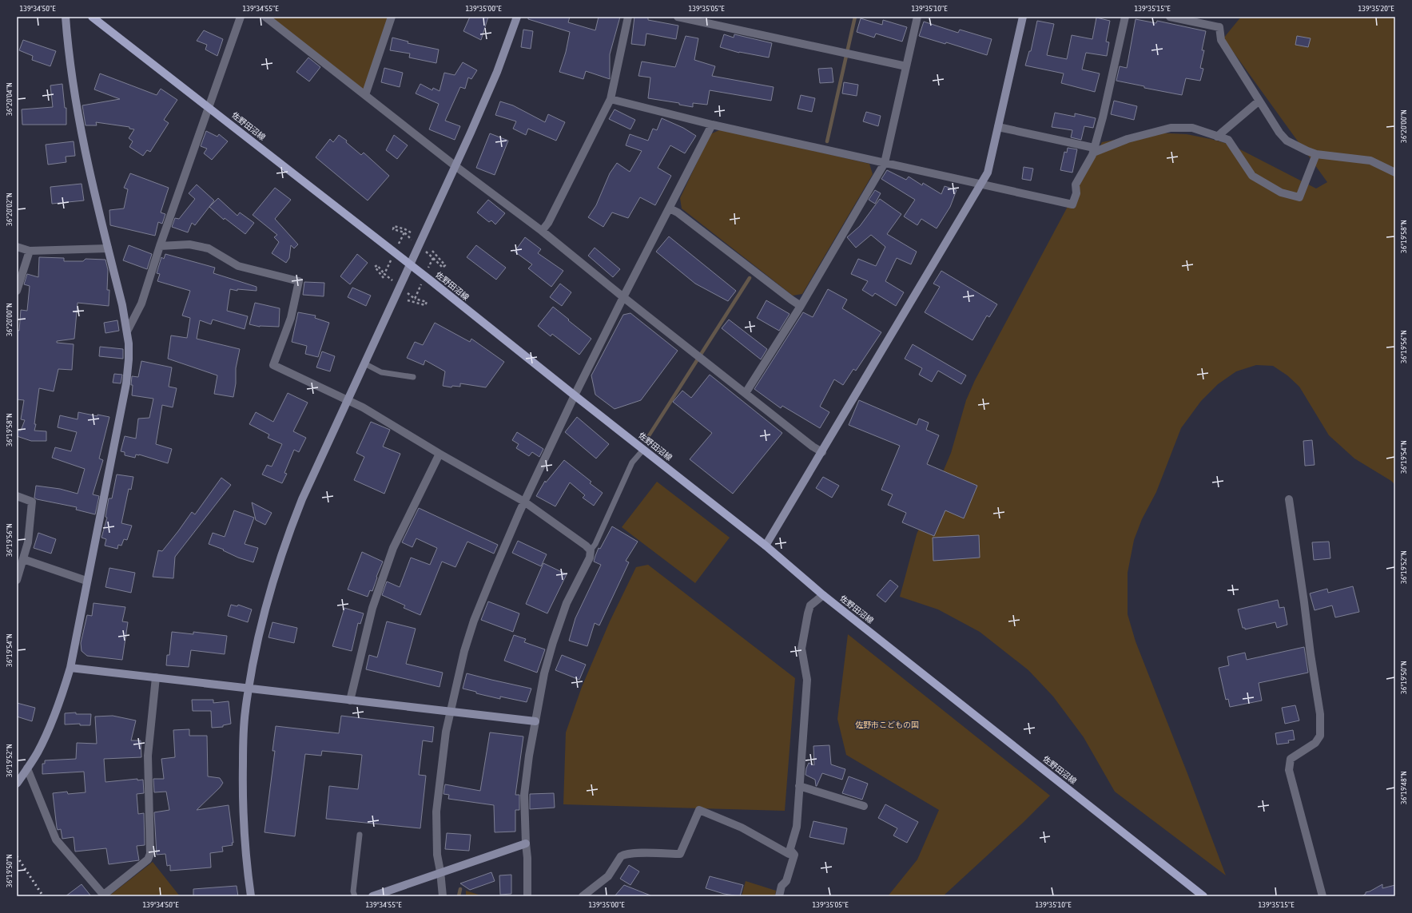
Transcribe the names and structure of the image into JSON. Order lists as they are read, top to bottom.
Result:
{
  "streets": {
    "main road": ["佐野田沼線"]
  },
  "parks": ["佐野市こどもの国"],
  "coordinates": [
    "139°34'50\"E",
    "139°34'55\"E",
    "139°35'00\"E",
    "139°35'05\"E",
    "139°35'10\"E",
    "139°35'15\"E",
    "139°35'20\"E",
    "36°20'04\"N",
    "36°20'00\"N",
    "36°20'02\"N",
    "36°19'58\"N",
    "36°19'56\"N",
    "36°19'54\"N",
    "36°19'52\"N",
    "36°19'50\"N",
    "36°19'48\"N"
  ]
}
